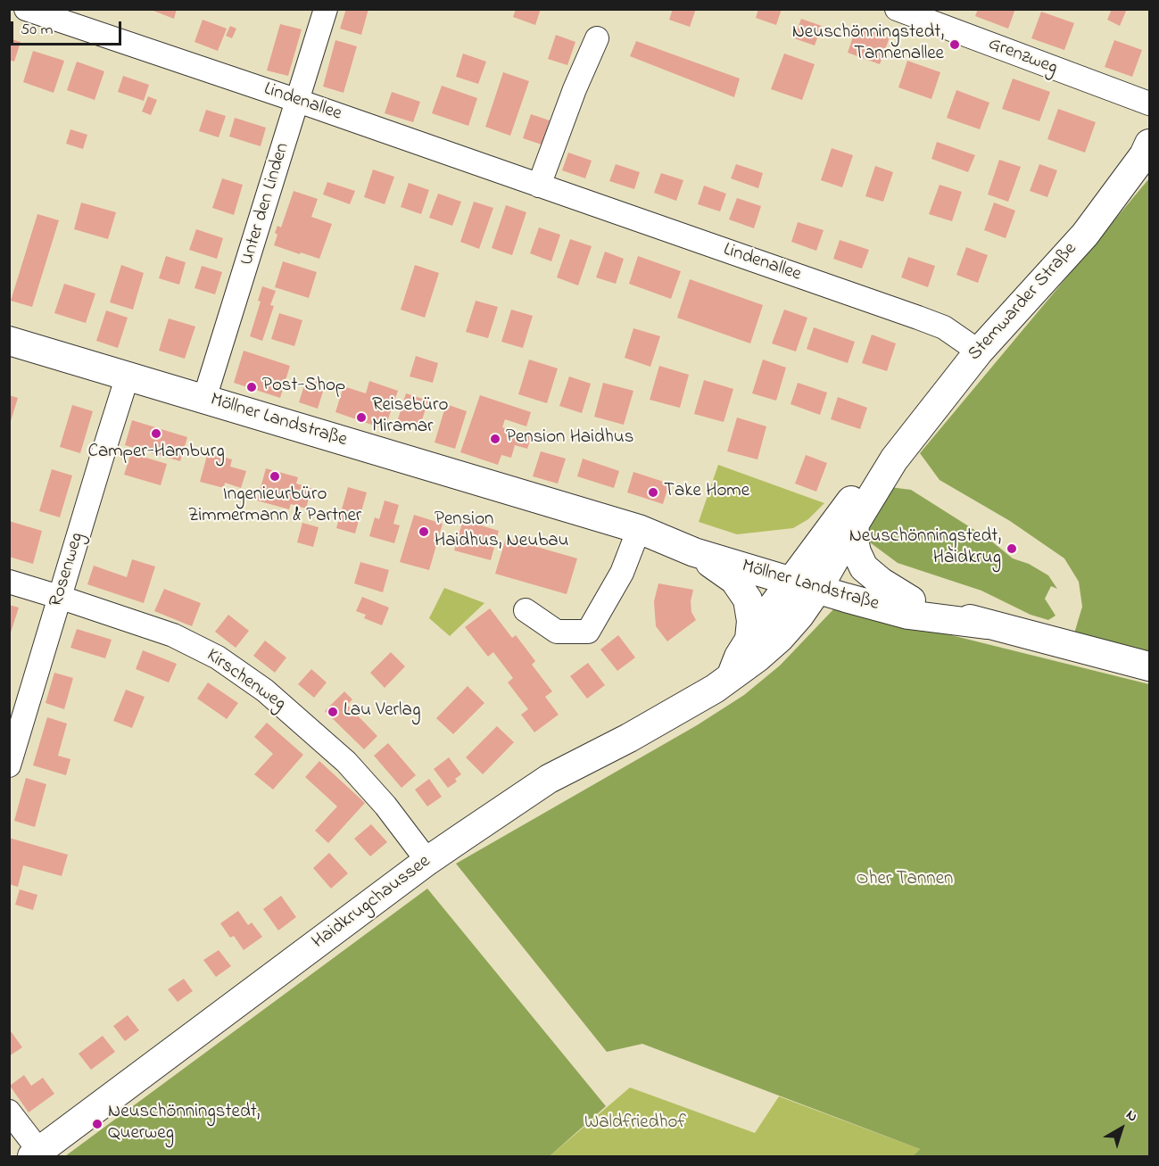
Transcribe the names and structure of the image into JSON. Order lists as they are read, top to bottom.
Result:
{
  "streets": {
    "main road": ["Stemwarder Straße", "Möllner Landstraße", "Haidkrugchaussee"],
    "street": [
      "Grenzweg",
      "Lindenallee",
      "Unter den Linden",
      "Rosenweg",
      "Kirschenweg"
    ]
  },
  "crossings": [
    ["Lindenallee", "Unter den Linden"],
    ["Lindenallee", "Stemwarder Straße"],
    ["Unter den Linden", "Möllner Landstraße"],
    ["Stemwarder Straße", "Möllner Landstraße"],
    ["Stemwarder Straße", "Haidkrugchaussee"],
    ["Möllner Landstraße", "Rosenweg"],
    ["Möllner Landstraße", "Haidkrugchaussee"],
    ["Rosenweg", "Kirschenweg"],
    ["Kirschenweg", "Haidkrugchaussee"]
  ],
  "parks": ["Oher Tannen", "Waldfriedhof"],
  "places": [
    "Neuschönningstedt, Tannenallee",
    "Post-Shop",
    "Reisebüro Miramar",
    "Camper-Hamburg",
    "Pension Haidhus",
    "Ingenieurbüro Zimmermann & Partner",
    "Take Home",
    "Pension Haidhus, Neubau",
    "Neuschönningstedt, Haidkrug",
    "Lau Verlag",
    "Neuschönningstedt, Querweg"
  ],
  "scale_bar": "50 m",
  "north": "top right"
}
